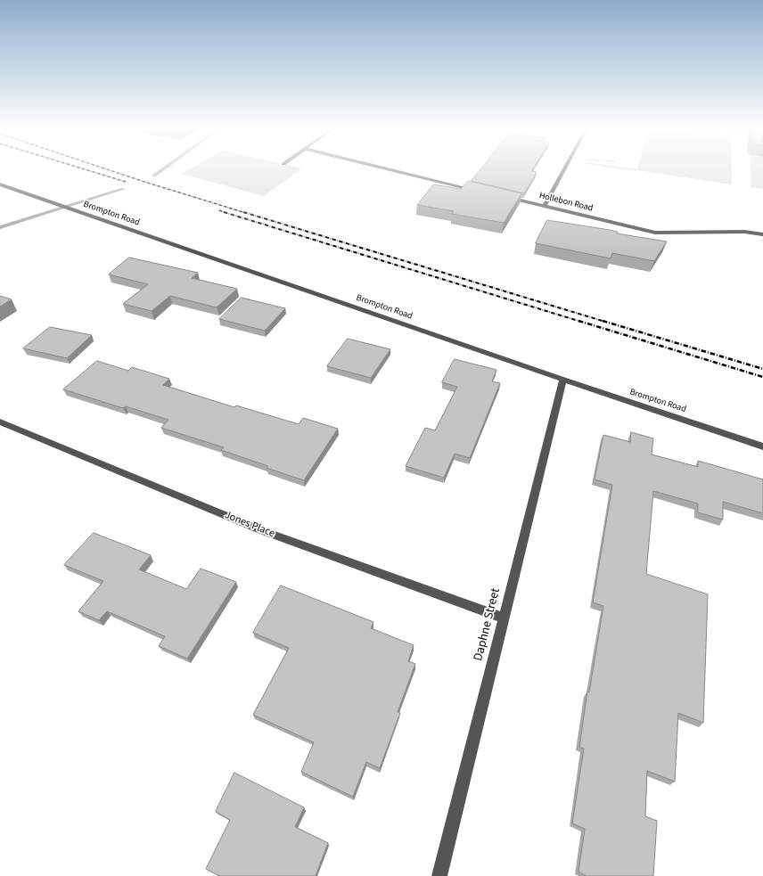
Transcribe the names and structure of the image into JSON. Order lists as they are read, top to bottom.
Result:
{
  "streets": {
    "street": [
      "Hollebon Road",
      "Brompton Road",
      "Jones Place",
      "Daphne Street"
    ]
  },
  "crossings": [
    ["Brompton Road", "Daphne Street"],
    ["Jones Place", "Daphne Street"]
  ]
}
